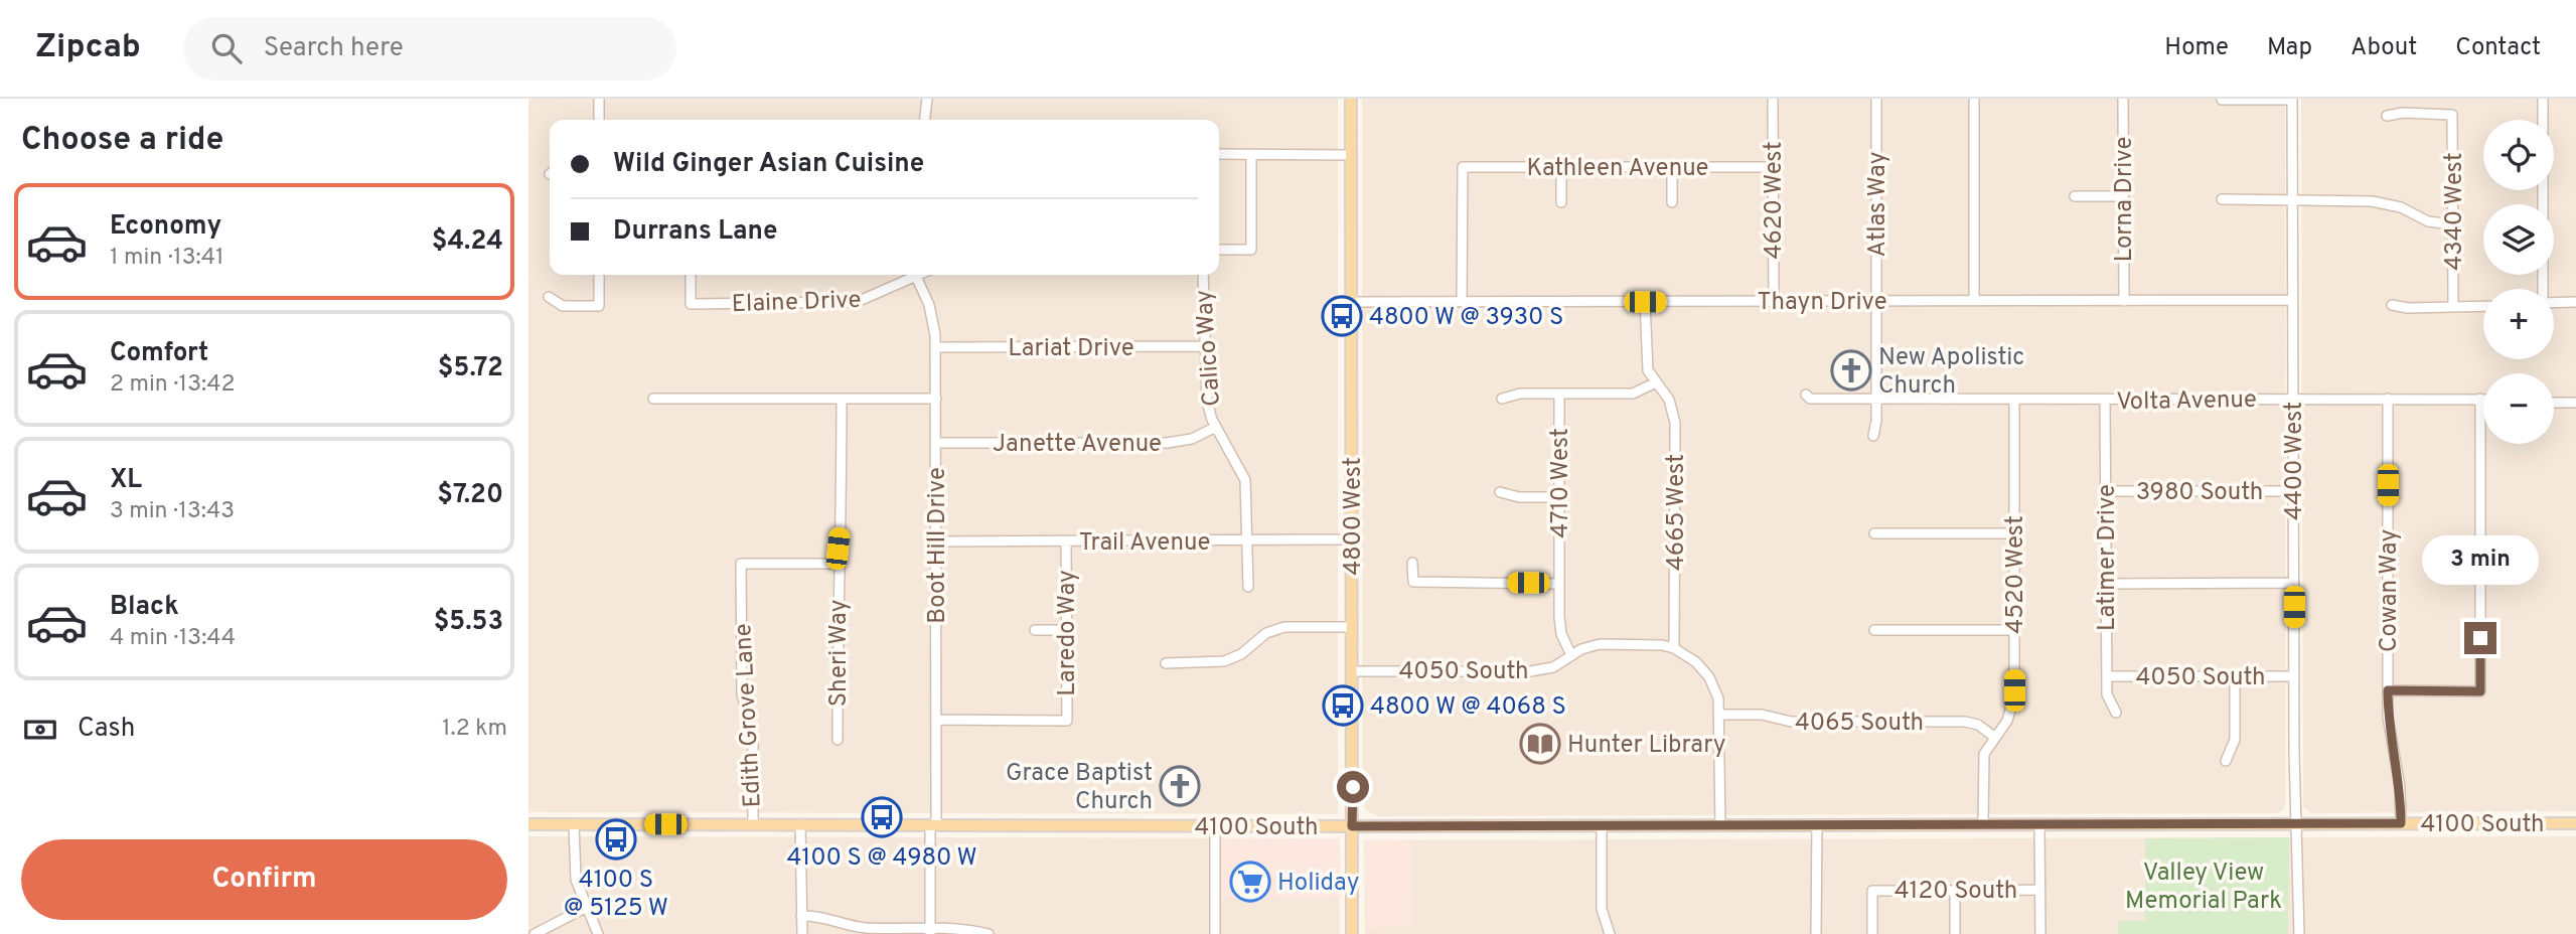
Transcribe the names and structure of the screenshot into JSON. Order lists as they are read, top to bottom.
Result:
{
  "streets": {
    "main road": ["4800 West", "4100 South"],
    "street": [
      "Kathleen Avenue",
      "Lorna Drive",
      "4620 West",
      "Atlas Way",
      "4340 West",
      "Elaine Drive",
      "Thayn Drive",
      "Lariat Drive",
      "Calico Way",
      "Volta Avenue",
      "Janette Avenue",
      "4400 West",
      "4710 West",
      "3980 South",
      "4665 West",
      "Trail Avenue",
      "Boot Hill Drive",
      "Latimer Drive",
      "4520 West",
      "Cowan Way",
      "Laredo Way",
      "Sheri Way",
      "4050 South",
      "Edith Grove Lane",
      "4065 South",
      "4120 South"
    ]
  },
  "crossings": [
    ["Kathleen Avenue", "4620 West"],
    ["Kathleen Avenue", "Thayn Drive"],
    ["Lorna Drive", "Thayn Drive"],
    ["4620 West", "Thayn Drive"],
    ["Atlas Way", "Thayn Drive"],
    ["Atlas Way", "Volta Avenue"],
    ["Thayn Drive", "4400 West"],
    ["Thayn Drive", "4665 West"],
    ["Thayn Drive", "4800 West"],
    ["Lariat Drive", "Calico Way"],
    ["Lariat Drive", "Boot Hill Drive"],
    ["Calico Way", "Janette Avenue"],
    ["Calico Way", "Trail Avenue"],
    ["Volta Avenue", "4400 West"],
    ["Volta Avenue", "Latimer Drive"],
    ["Volta Avenue", "4520 West"],
    ["Volta Avenue", "Cowan Way"],
    ["Janette Avenue", "Boot Hill Drive"],
    ["4400 West", "3980 South"],
    ["4400 West", "4050 South"],
    ["4400 West", "4100 South"],
    ["4710 West", "4050 South"],
    ["3980 South", "Latimer Drive"],
    ["4665 West", "4050 South"],
    ["4800 West", "Trail Avenue"],
    ["4800 West", "4050 South"],
    ["4800 West", "4100 South"],
    ["Trail Avenue", "Boot Hill Drive"],
    ["Trail Avenue", "Laredo Way"],
    ["Boot Hill Drive", "Laredo Way"],
    ["Boot Hill Drive", "4100 South"],
    ["Latimer Drive", "4050 South"],
    ["4520 West", "4065 South"],
    ["4520 West", "4100 South"],
    ["Cowan Way", "4100 South"],
    ["Sheri Way", "Edith Grove Lane"],
    ["Edith Grove Lane", "4100 South"]
  ],
  "parks": ["Valley View Memorial Park"],
  "places": {
    "bus stop": [
      "4800 W @ 3930 S",
      "4800 W @ 4068 S",
      "4100 S @ 4980 W",
      "4100 S @ 5125 W"
    ],
    "church": ["New Apolistic Church", "Grace Baptist Church"],
    "library": ["Hunter Library"],
    "supermarket": ["Holiday"]
  },
  "page": {
    "header": "Zipcab",
    "search": "Search here",
    "nav": [
      "Home",
      "Map",
      "About",
      "Contact"
    ],
    "heading": "Choose a ride",
    "map_buttons": ["+", "−"],
    "banner": ["Wild Ginger Asian Cuisine", "Durrans Lane"],
    "list": [
      {
        "name": "Economy",
        "note": "1 min · 13:41",
        "value": "$4.24"
      },
      {
        "name": "Comfort",
        "note": "2 min · 13:42",
        "value": "$5.72"
      },
      {
        "name": "XL",
        "note": "3 min · 13:43",
        "value": "$7.20"
      },
      {
        "name": "Black",
        "note": "4 min · 13:44",
        "value": "$5.53"
      }
    ],
    "bubble": "3 min",
    "pay": ["Cash", "1.2 km"],
    "buttons": "Confirm"
  }
}
